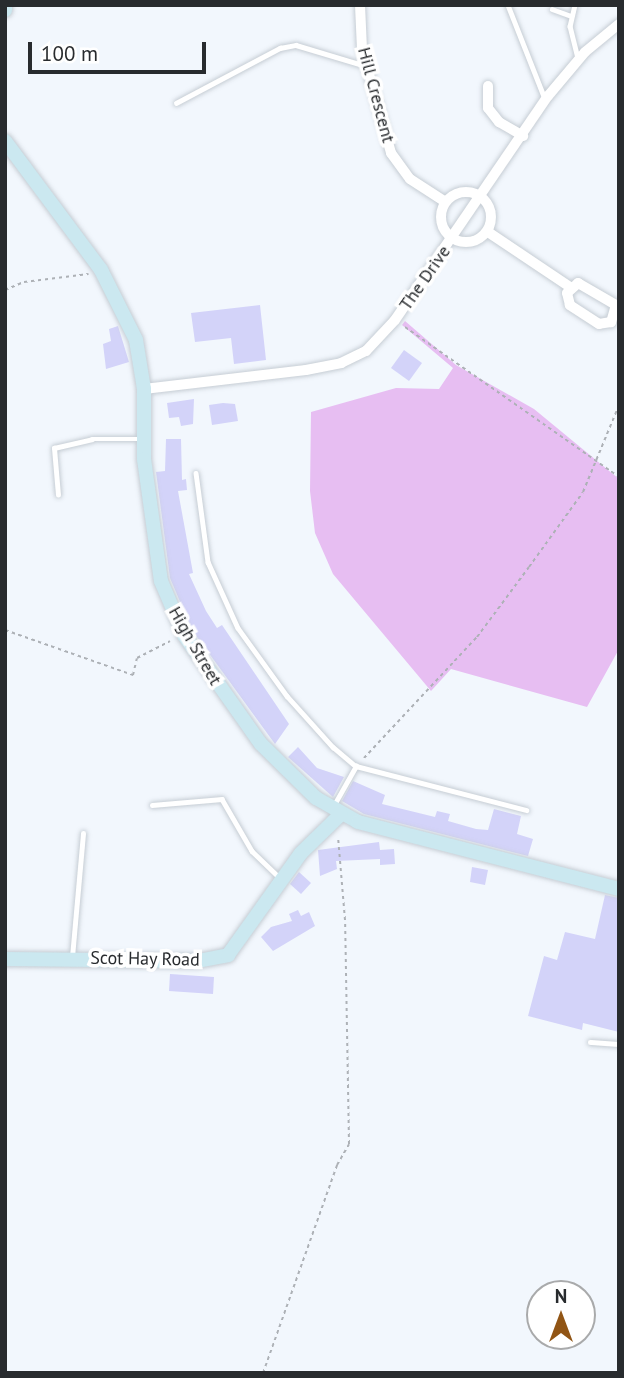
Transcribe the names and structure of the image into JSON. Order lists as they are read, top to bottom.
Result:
{
  "streets": {
    "main road": ["High Street", "Scot Hay Road"],
    "street": ["Hill Crescent", "The Drive"]
  },
  "crossings": [
    ["The Drive", "High Street"],
    ["High Street", "Scot Hay Road"]
  ],
  "scale_bar": "100 m",
  "north": "top"
}
